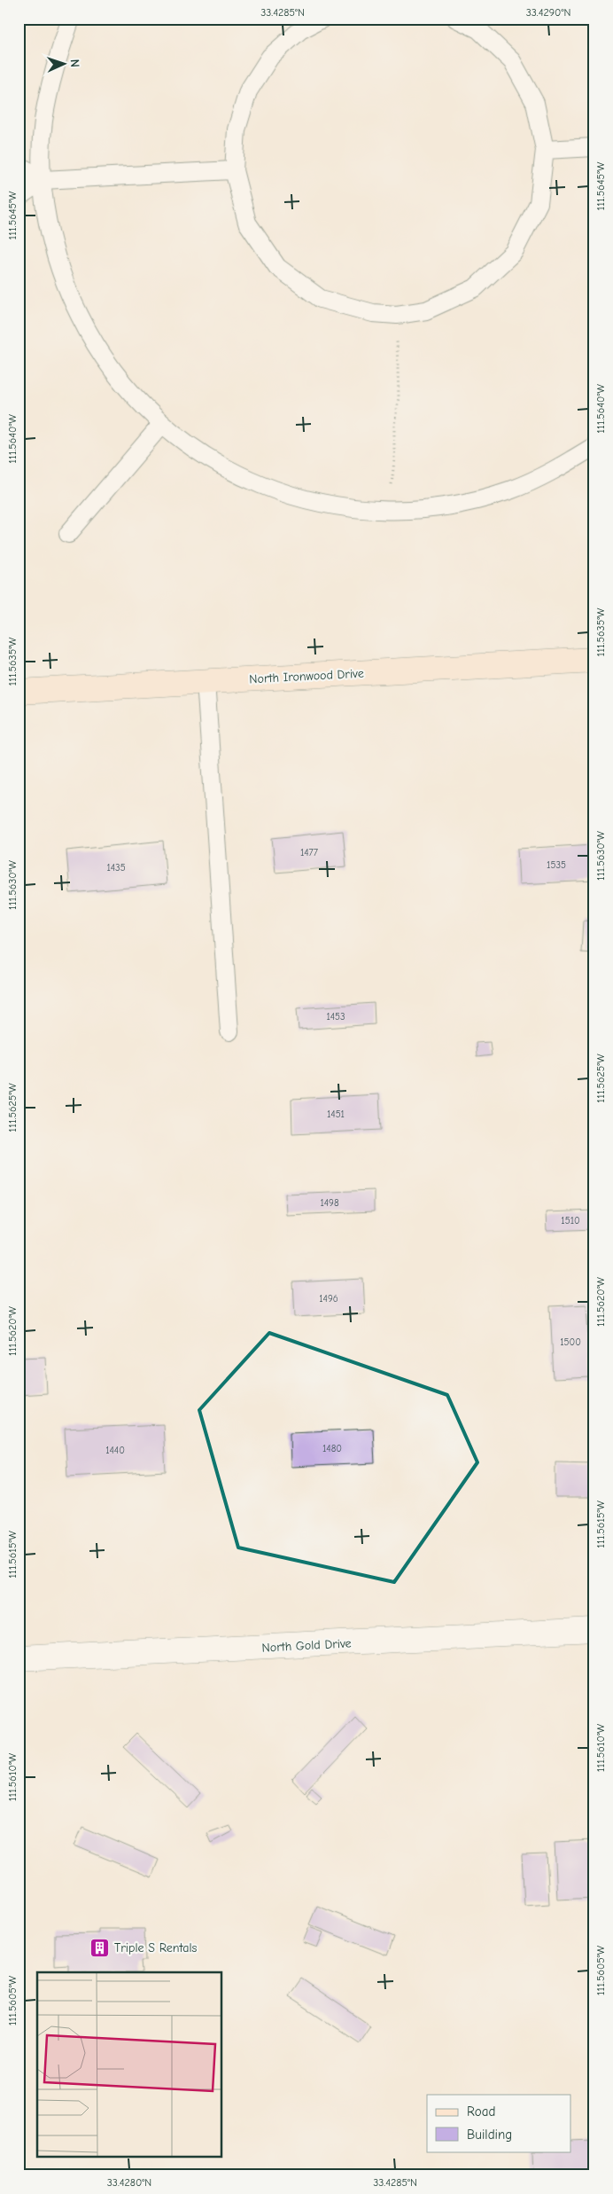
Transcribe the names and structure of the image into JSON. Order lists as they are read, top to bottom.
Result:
{
  "streets": {
    "street": ["North Ironwood Drive", "North Gold Drive"]
  },
  "places": {
    "building": ["Triple S Rentals"]
  },
  "house_numbers": [
    "1477",
    "1535",
    "1435",
    "1453",
    "1451",
    "1498",
    "1510",
    "1496",
    "1500",
    "1480",
    "1440"
  ],
  "legend": ["Road", "Building"],
  "north": "right",
  "coordinates": [
    "33.4285°N",
    "33.4290°N",
    "111.5645°W",
    "111.5640°W",
    "111.5635°W",
    "111.5630°W",
    "111.5625°W",
    "111.5620°W",
    "111.5615°W",
    "111.5610°W",
    "111.5605°W",
    "33.4280°N"
  ]
}
